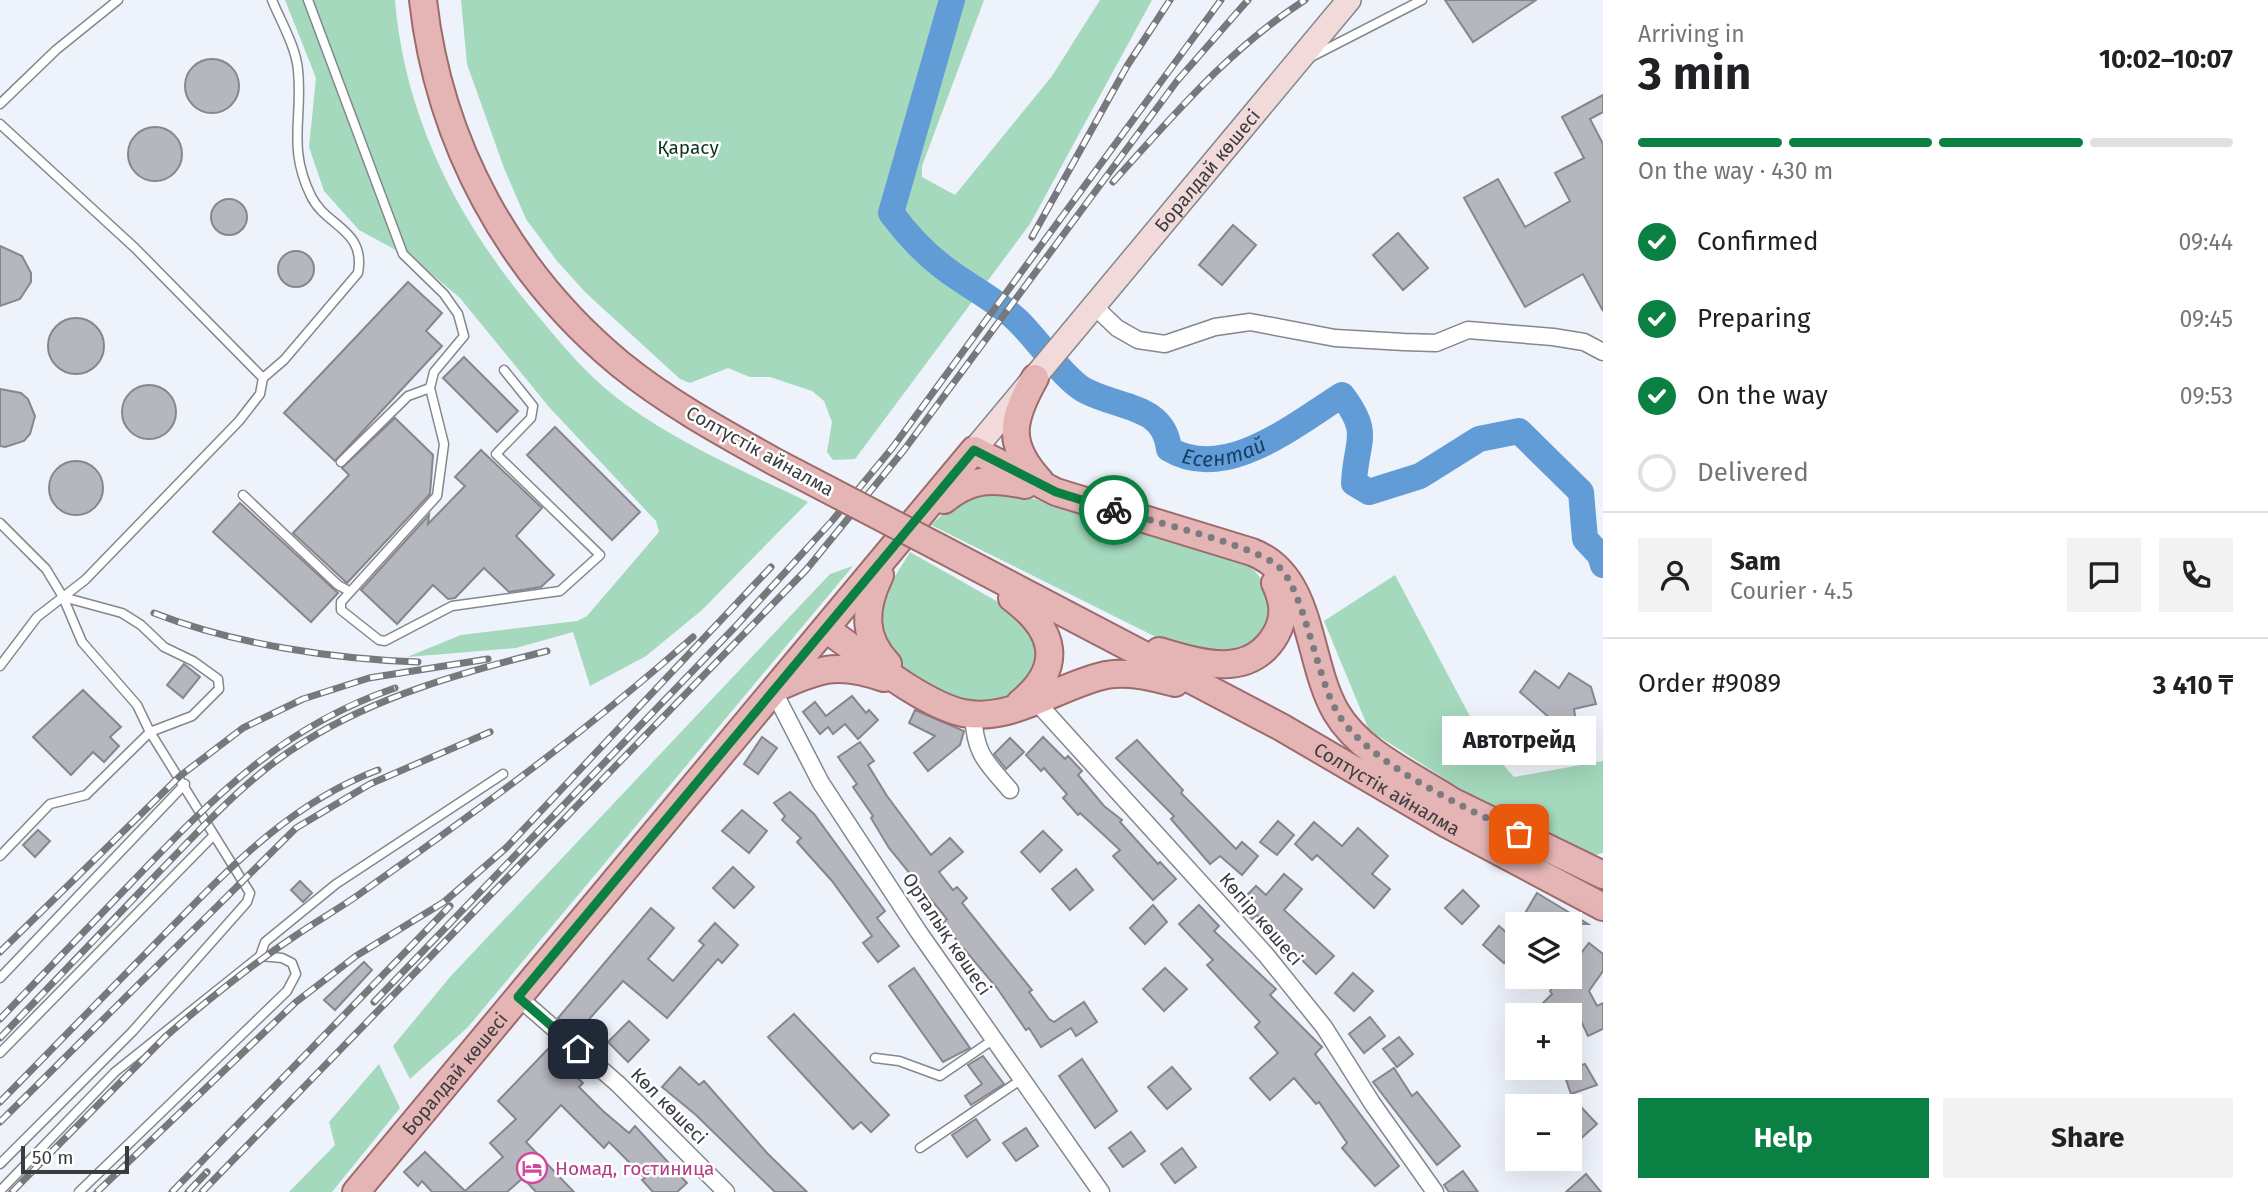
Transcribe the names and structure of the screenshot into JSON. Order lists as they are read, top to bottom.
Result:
{
  "streets": {
    "main road": ["Боралдай көшесі", "Солтүстік айналма"],
    "street": ["Көпір көшесі", "Орталық көшесі", "Көл көшесі"]
  },
  "crossings": [
    ["Боралдай көшесі", "Орталық көшесі"],
    ["Боралдай көшесі", "Көл көшесі"]
  ],
  "water": ["Есентай"],
  "parks": ["Қарасу"],
  "places": {
    "other": ["Автотрейд"],
    "hotel": ["Номад, гостиница"]
  },
  "scale_bar": "50 m",
  "page": {
    "heading": ["3 min", "Arriving in", "10:02–10:07"],
    "panel": [
      "Sam",
      "Courier · 4.5",
      "Order #9089",
      "3 410 ₸"
    ],
    "bar": "On the way · 430 m",
    "list": [
      ["Confirmed", "09:44"],
      ["Preparing", "09:45"],
      ["On the way", "09:53"],
      "Delivered"
    ],
    "bubble": "Автотрейд",
    "map_buttons": ["+", "−"],
    "buttons": ["Help", "Share"],
    "scale": "50 m"
  }
}
